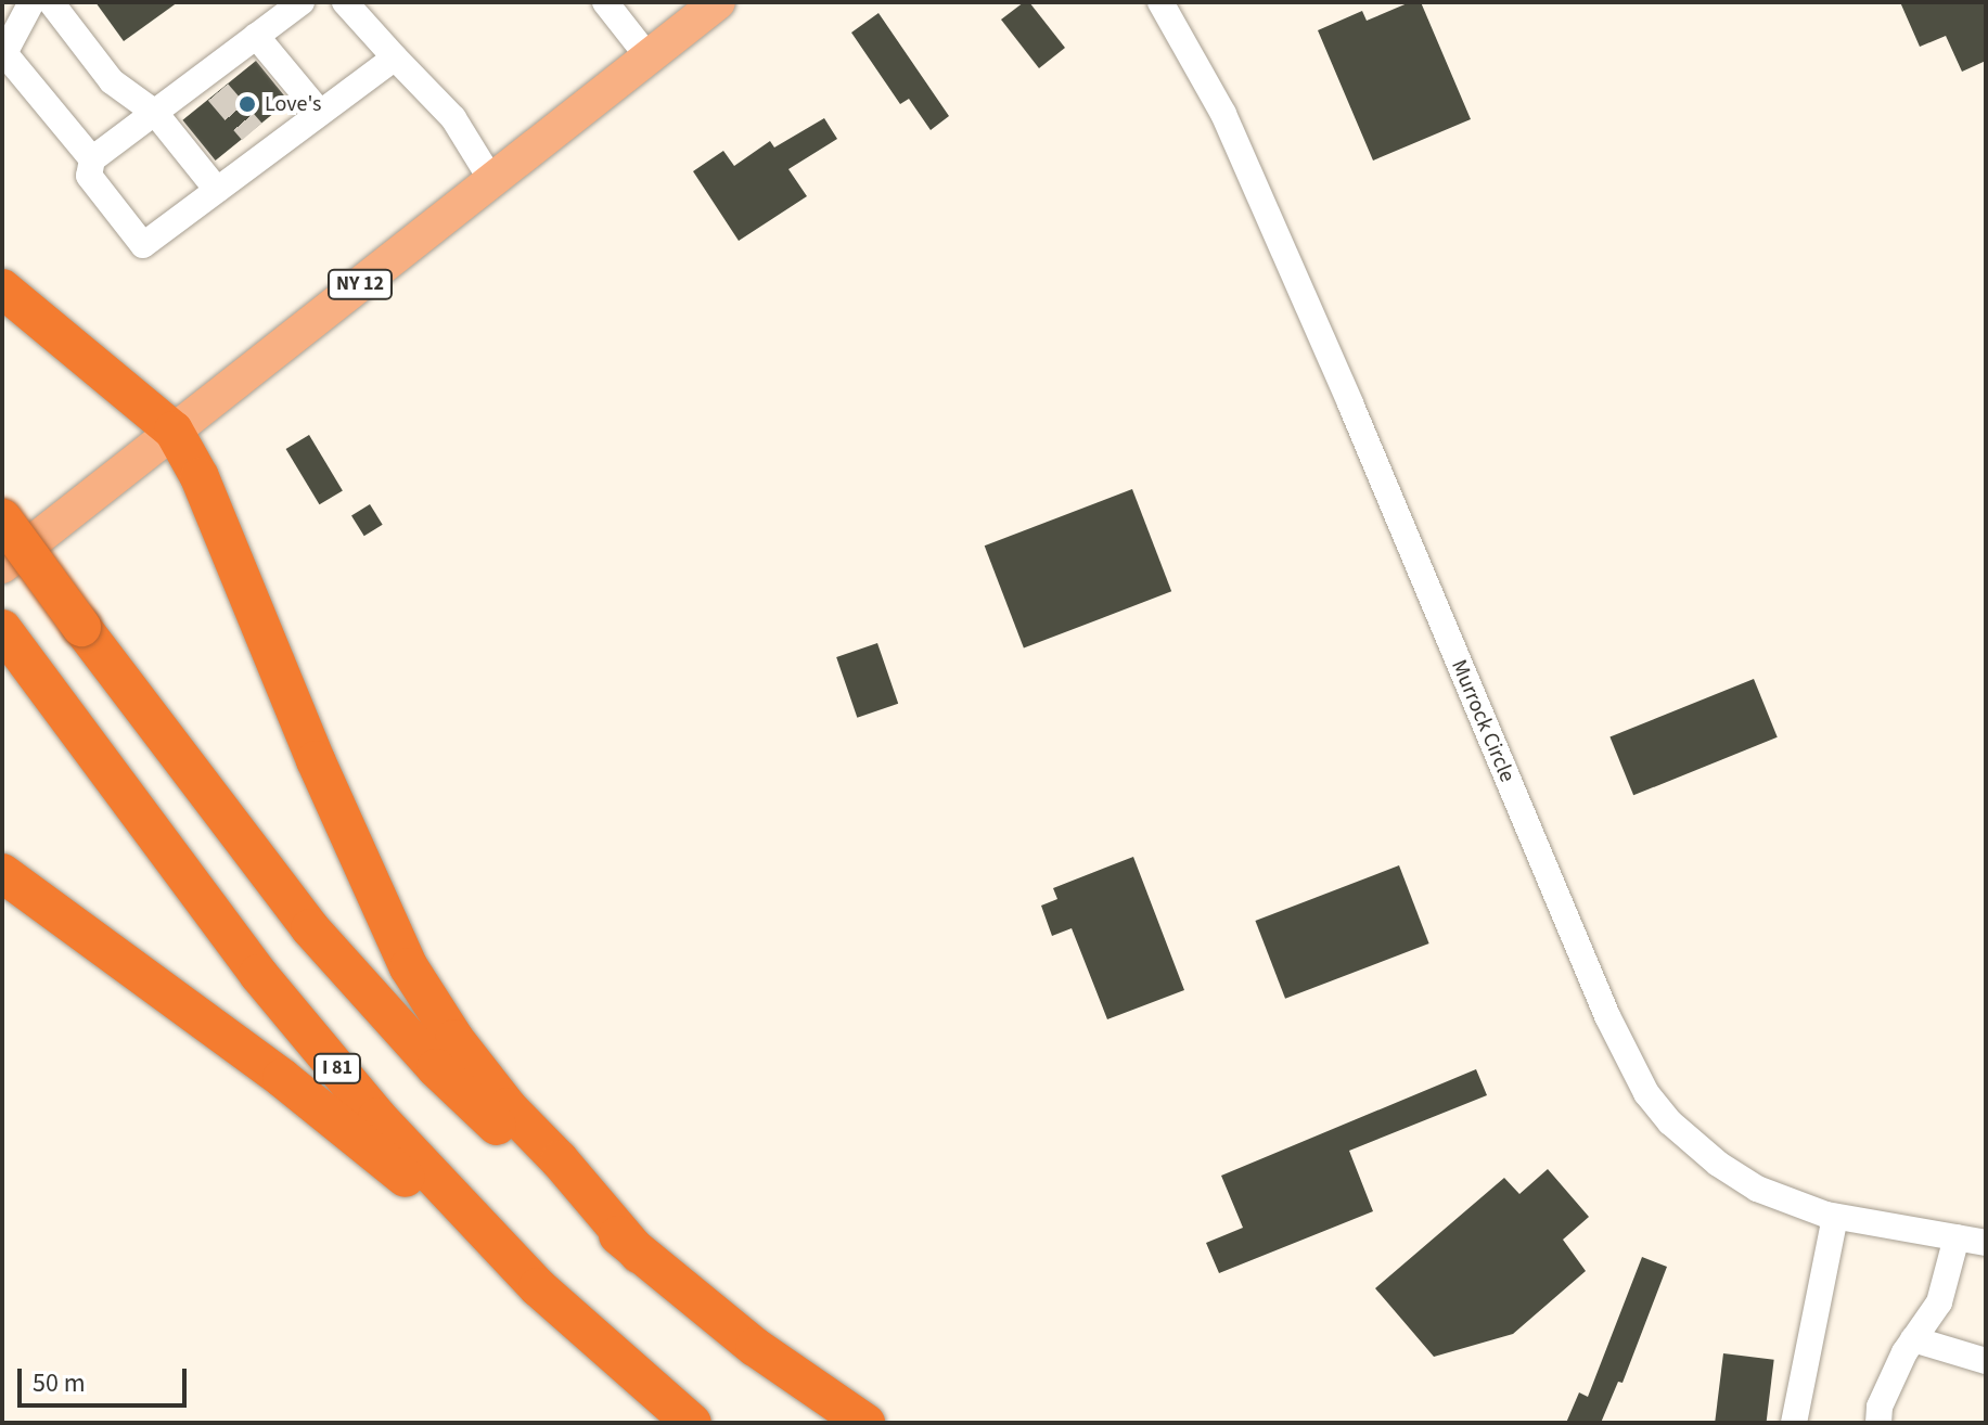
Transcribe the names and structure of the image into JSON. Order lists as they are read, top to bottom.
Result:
{
  "streets": {
    "highway": ["I 81"],
    "main road": ["NY 12"],
    "street": ["Murrock Circle"]
  },
  "places": ["Love's"],
  "scale_bar": "50 m"
}
